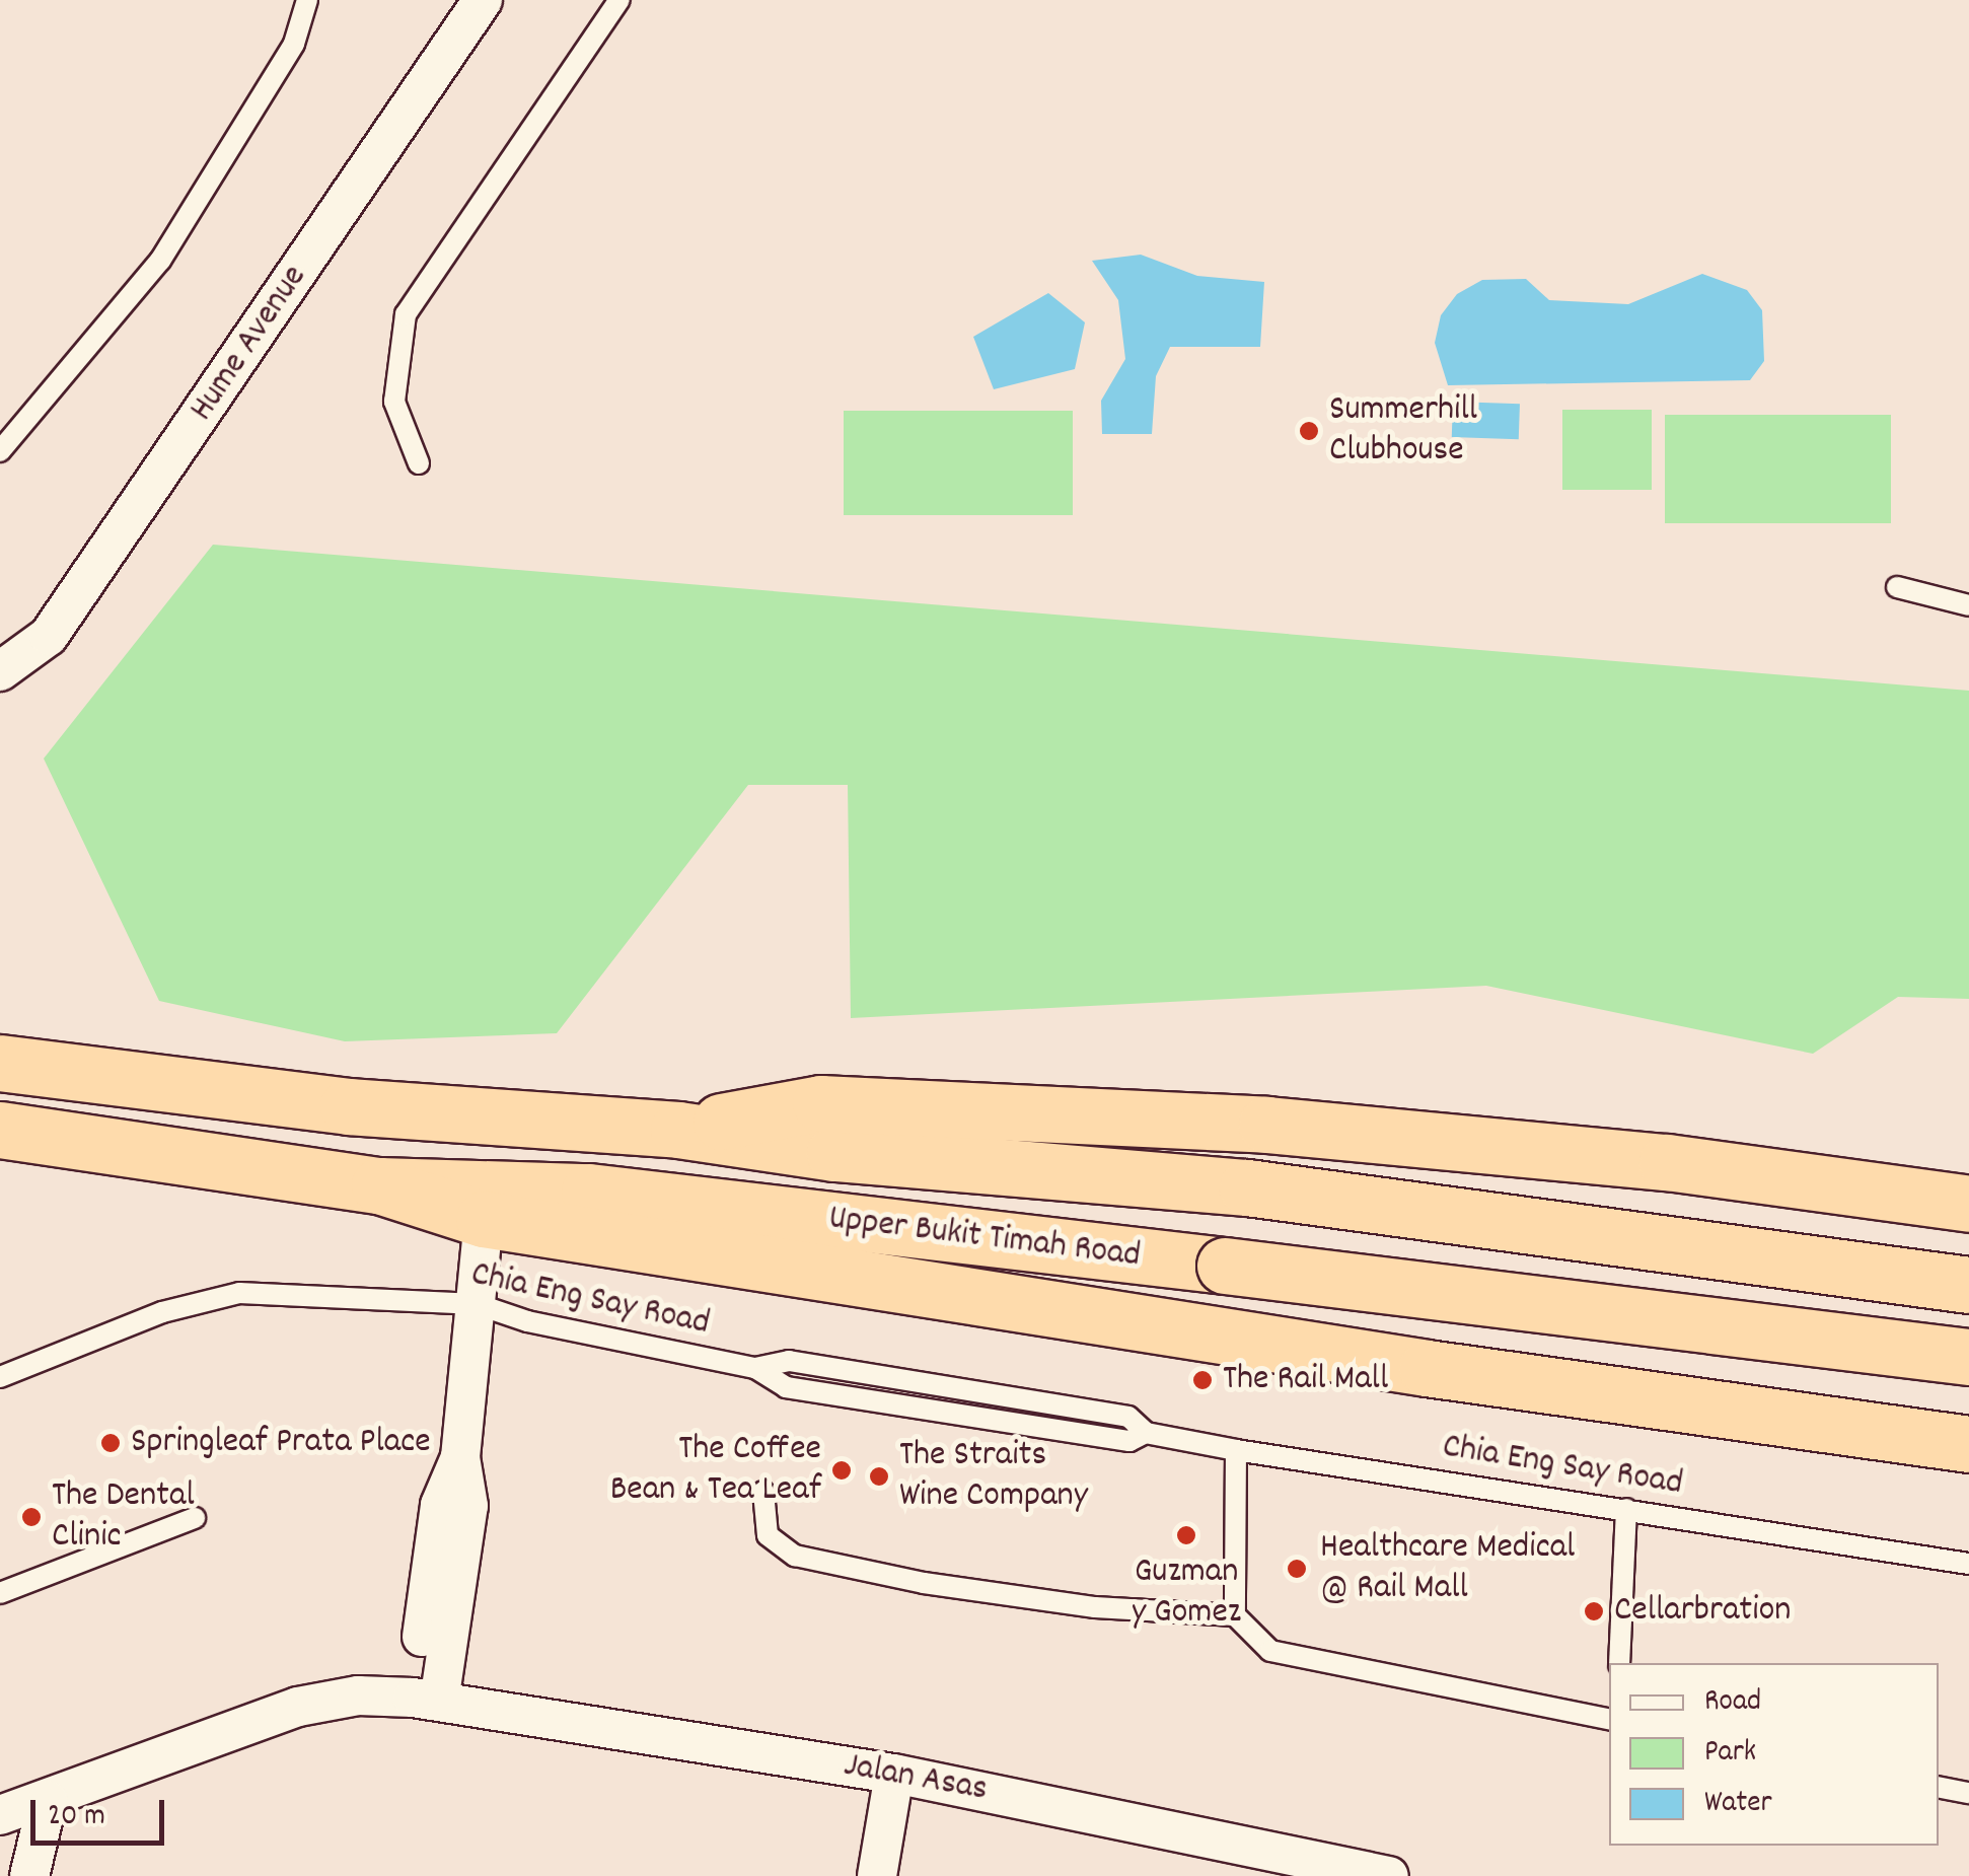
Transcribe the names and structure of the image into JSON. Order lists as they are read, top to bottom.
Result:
{
  "streets": {
    "highway": ["Upper Bukit Timah Road"],
    "street": ["Hume Avenue", "Jalan Asas"],
    "lane": ["Chia Eng Say Road"]
  },
  "places": [
    "Summerhill Clubhouse",
    "The Rail Mall",
    "Springleaf Prata Place",
    "The Coffee Bean & Tea Leaf",
    "The Straits Wine Company",
    "The Dental Clinic",
    "Guzman y Gomez",
    "Healthcare Medical @ Rail Mall",
    "Cellarbration"
  ],
  "legend": ["Road", "Park", "Water"],
  "scale_bar": "20 m"
}
